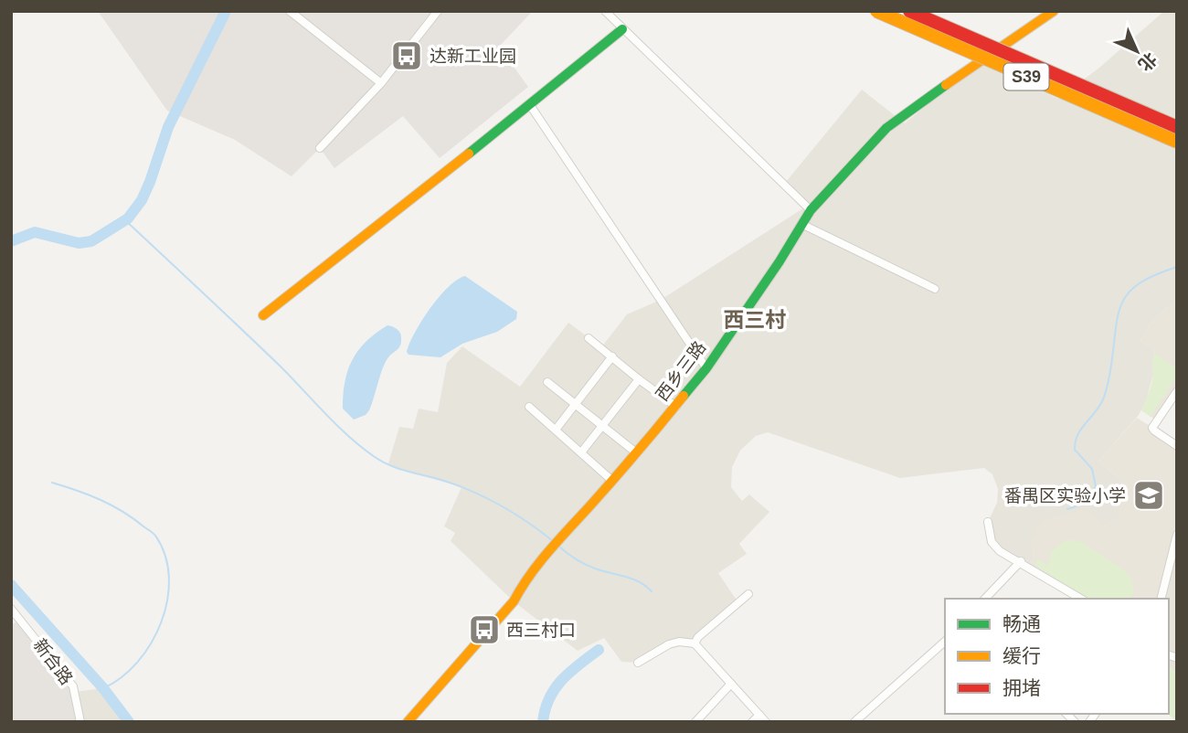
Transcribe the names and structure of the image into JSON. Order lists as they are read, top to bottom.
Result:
{
  "streets": {
    "main road": ["S39", "西乡三路"],
    "street": ["新合路"]
  },
  "districts": ["西三村"],
  "places": {
    "bus stop": ["达新工业园", "西三村口"],
    "school or university": ["番禺区实验小学"]
  },
  "legend": ["畅通", "缓行", "拥堵"],
  "north": "bottom right"
}
